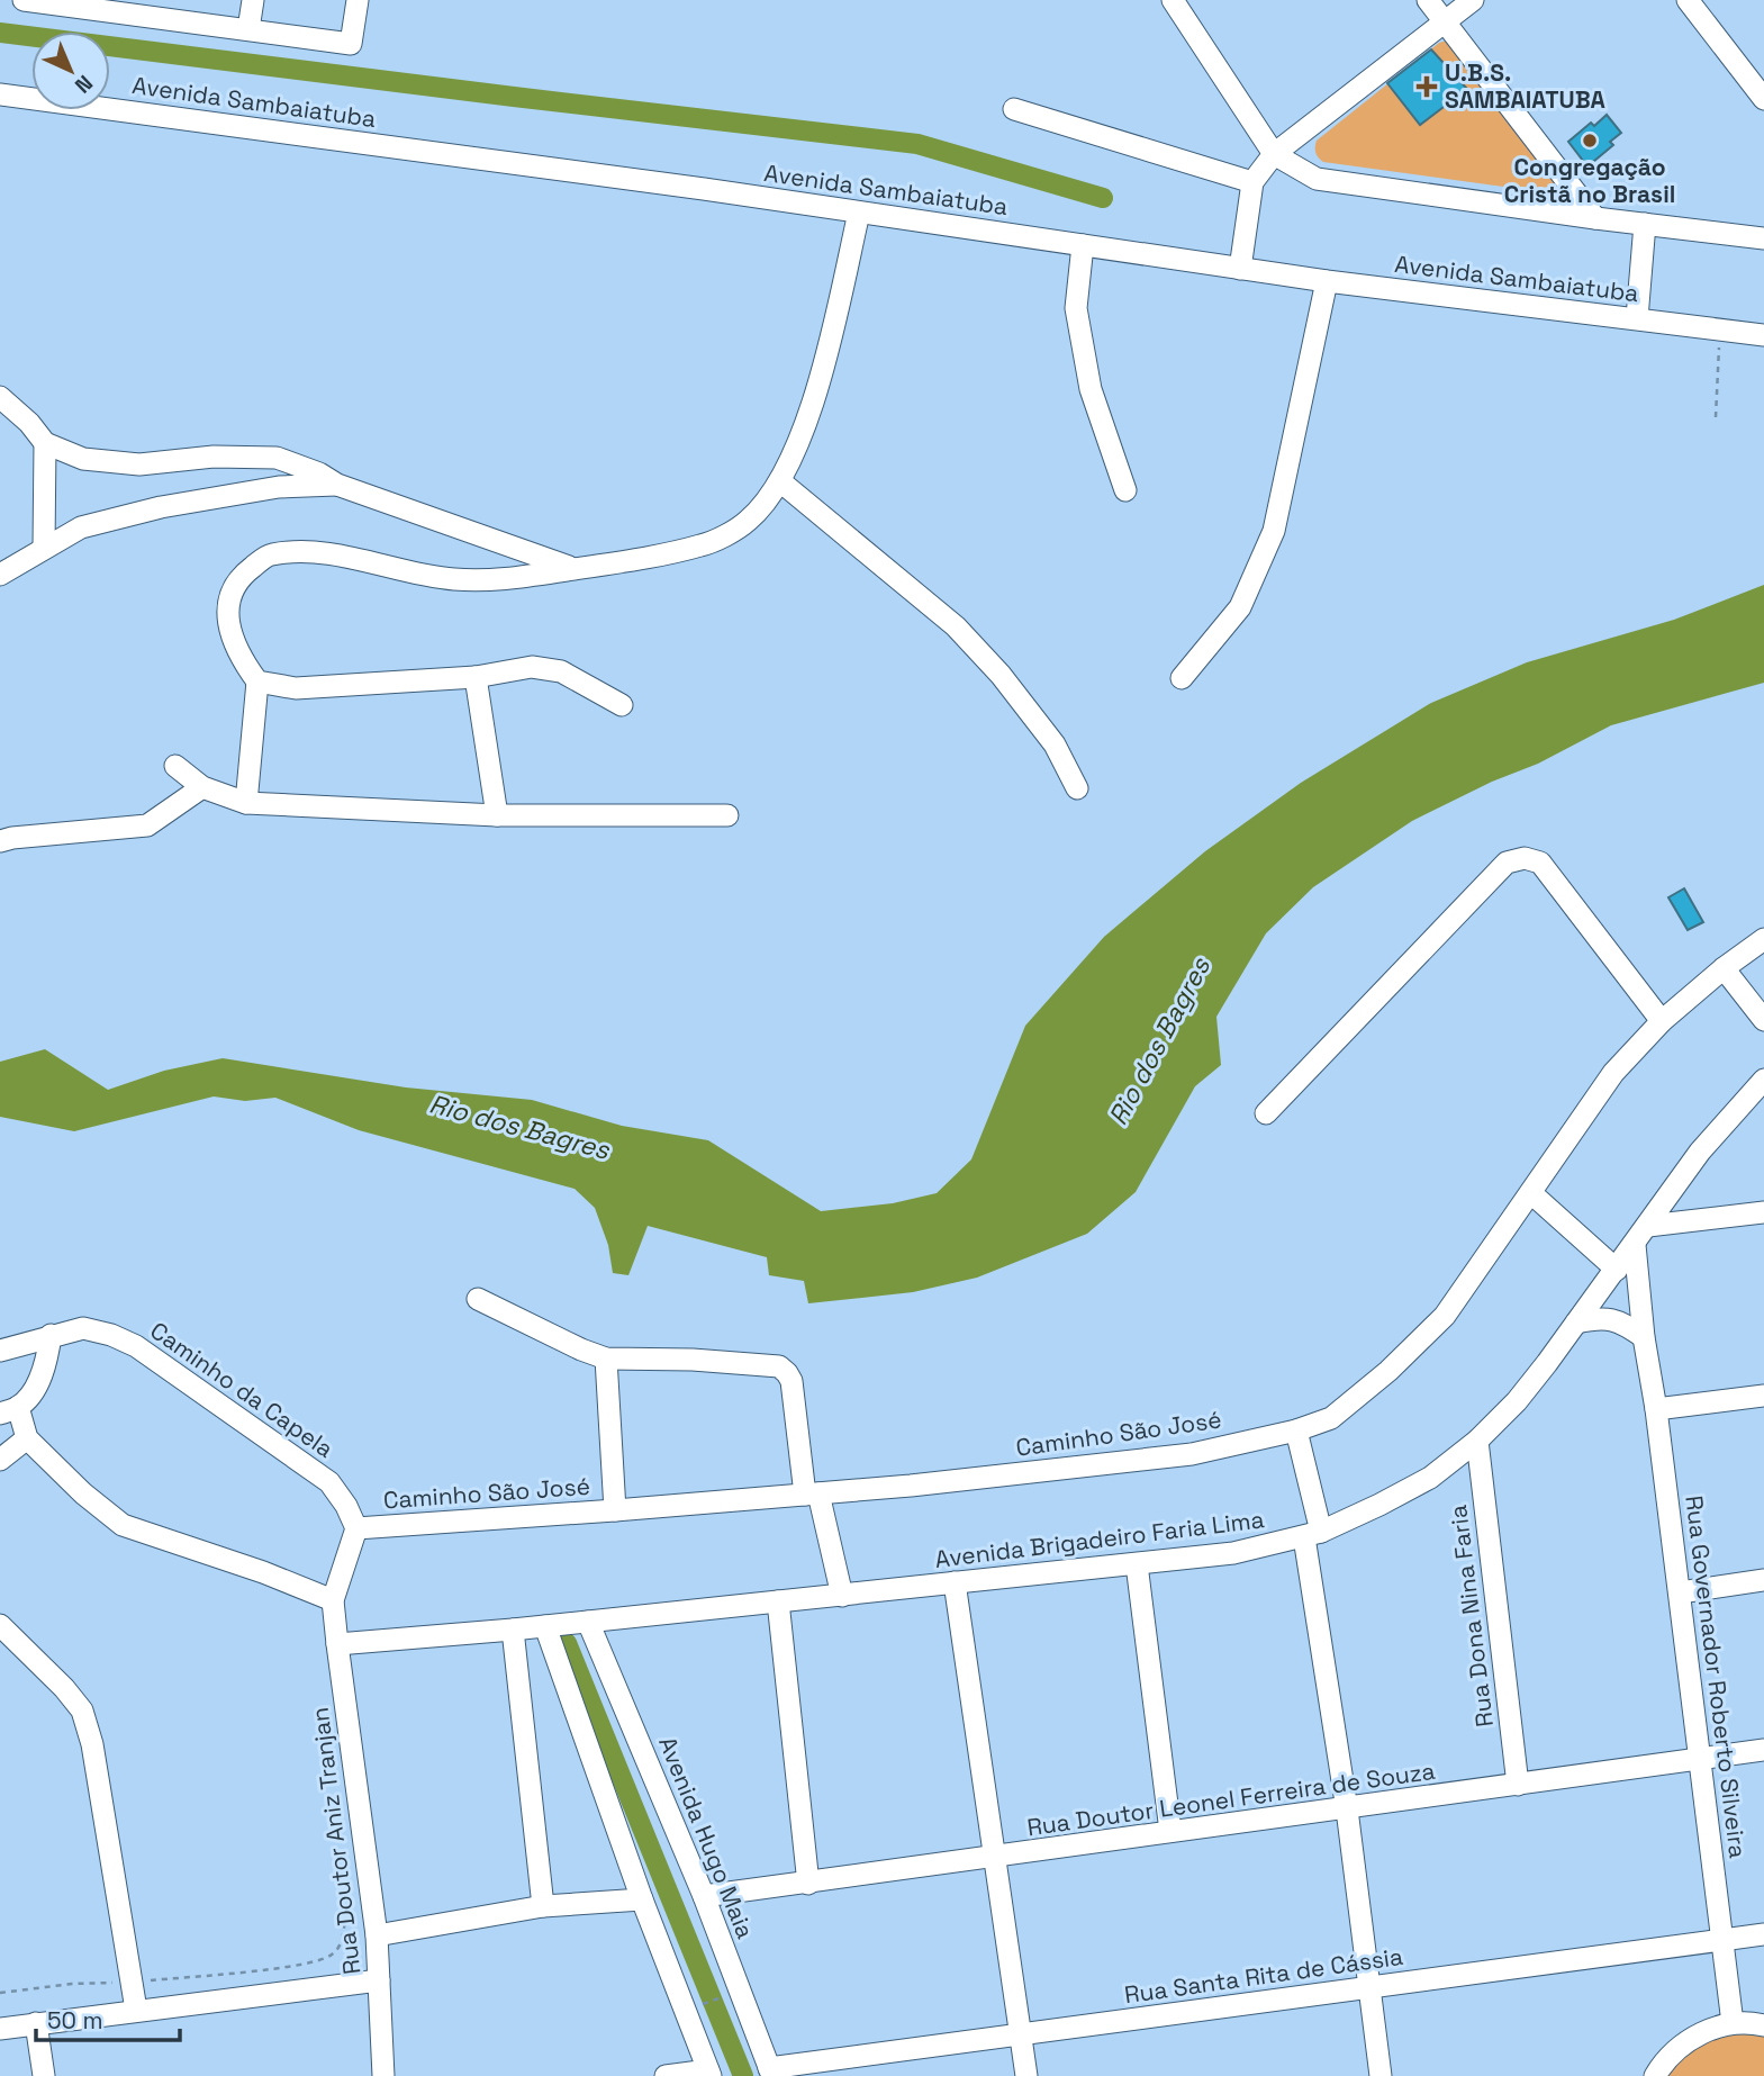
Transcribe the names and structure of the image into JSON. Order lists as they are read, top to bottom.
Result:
{
  "streets": {
    "street": [
      "Avenida Sambaiatuba",
      "Caminho da Capela",
      "Caminho São José",
      "Avenida Brigadeiro Faria Lima",
      "Rua Dona Nina Faria",
      "Rua Governador Roberto Silveira",
      "Rua Doutor Leonel Ferreira de Souza",
      "Avenida Hugo Maia",
      "Rua Doutor Aniz Tranjan",
      "Rua Santa Rita de Cássia"
    ]
  },
  "crossings": [
    ["Caminho da Capela", "Caminho São José"],
    ["Avenida Brigadeiro Faria Lima", "Rua Dona Nina Faria"],
    ["Avenida Brigadeiro Faria Lima", "Rua Governador Roberto Silveira"],
    ["Avenida Brigadeiro Faria Lima", "Avenida Hugo Maia"],
    ["Avenida Brigadeiro Faria Lima", "Rua Doutor Aniz Tranjan"],
    ["Rua Dona Nina Faria", "Rua Doutor Leonel Ferreira de Souza"],
    ["Rua Governador Roberto Silveira", "Rua Doutor Leonel Ferreira de Souza"],
    ["Rua Governador Roberto Silveira", "Rua Santa Rita de Cássia"],
    ["Rua Doutor Leonel Ferreira de Souza", "Avenida Hugo Maia"],
    ["Avenida Hugo Maia", "Rua Santa Rita de Cássia"]
  ],
  "water": ["Rio dos Bagres"],
  "places": {
    "health": ["U.B.S. SAMBAIATUBA"],
    "other": ["Congregação Cristã no Brasil"]
  },
  "scale_bar": "50 m",
  "north": "bottom right"
}
